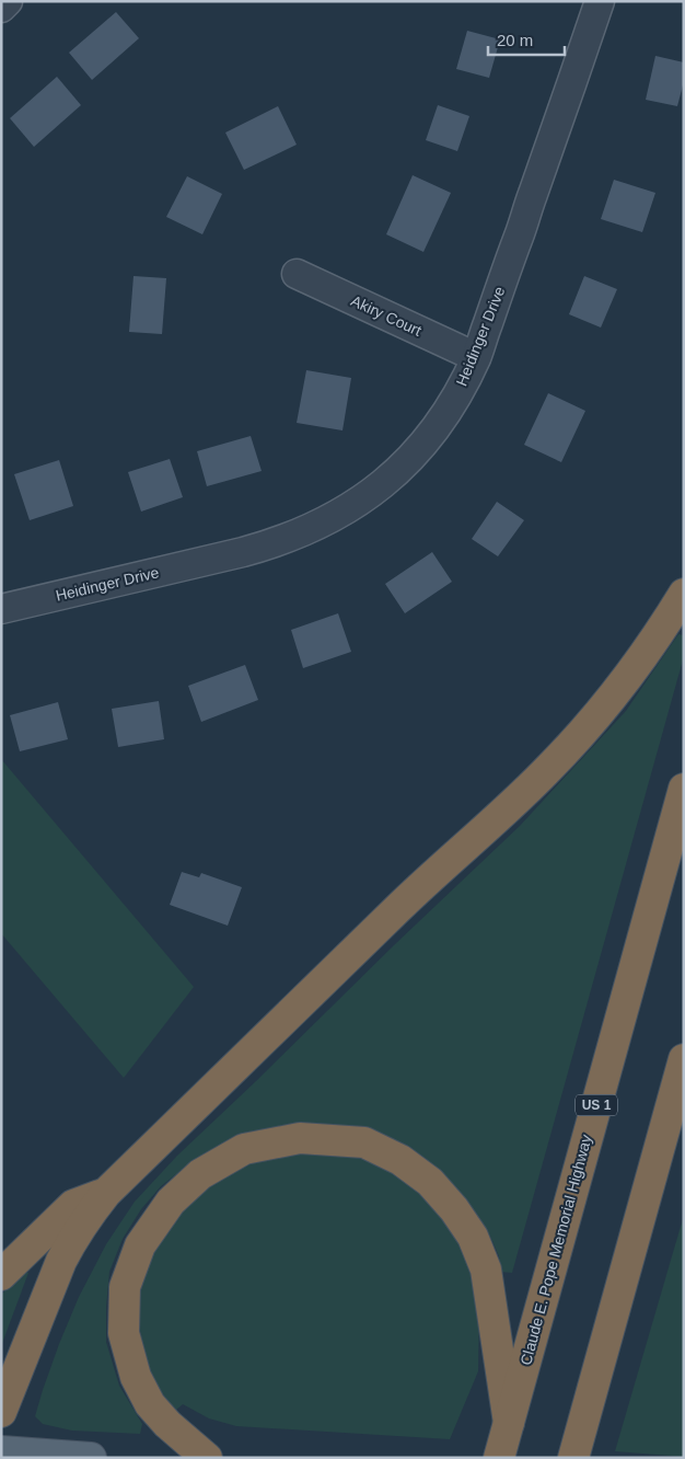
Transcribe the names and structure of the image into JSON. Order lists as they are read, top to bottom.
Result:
{
  "streets": {
    "highway": ["US 1", "Claude E. Pope Memorial Highway"],
    "street": ["Akiry Court", "Heidinger Drive"]
  },
  "crossings": [
    ["Akiry Court", "Heidinger Drive"]
  ],
  "scale_bar": "20 m"
}
